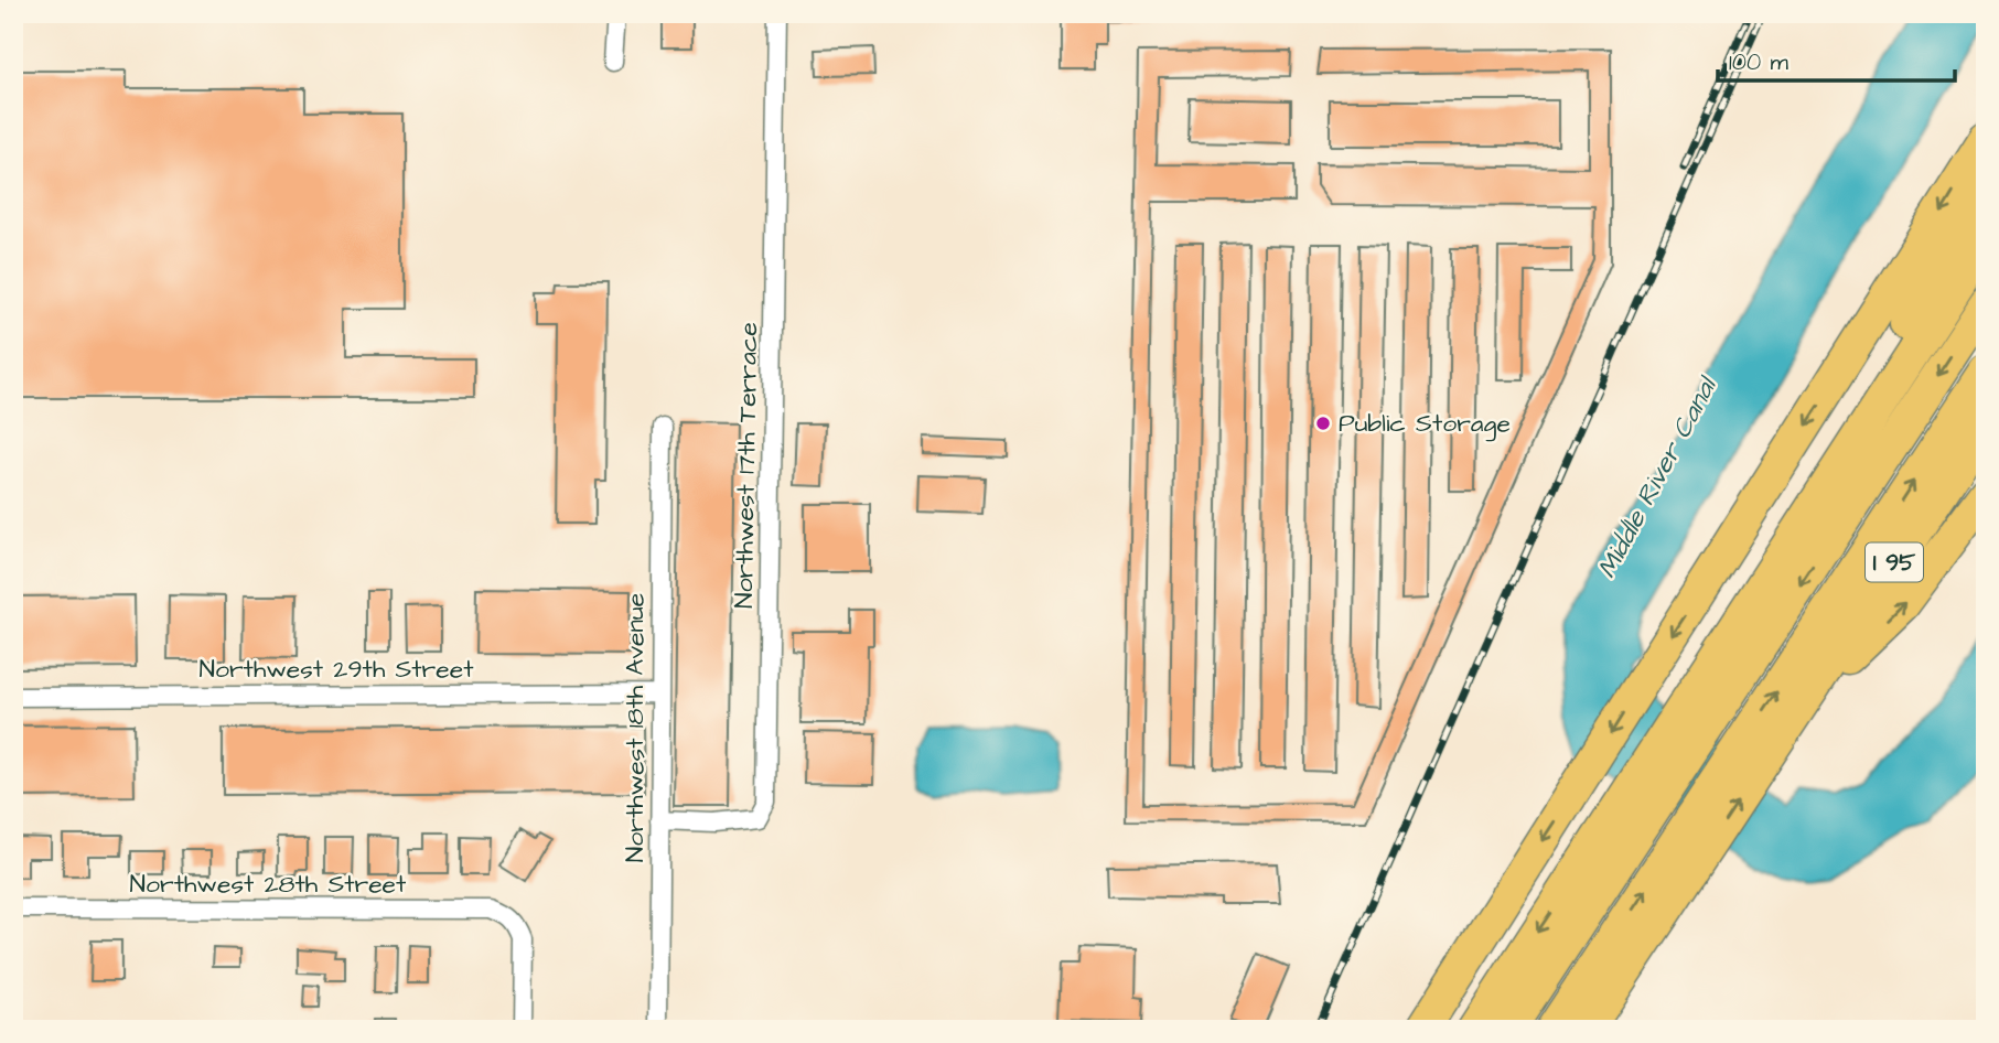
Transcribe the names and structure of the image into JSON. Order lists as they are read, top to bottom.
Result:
{
  "streets": {
    "highway": ["I 95"],
    "street": [
      "Northwest 17th Terrace",
      "Northwest 29th Street",
      "Northwest 18th Avenue",
      "Northwest 28th Street"
    ]
  },
  "crossings": [
    ["Northwest 17th Terrace", "Northwest 18th Avenue"],
    ["Northwest 29th Street", "Northwest 18th Avenue"]
  ],
  "water": ["Middle River Canal"],
  "places": ["Public Storage"],
  "scale_bar": "100 m"
}
